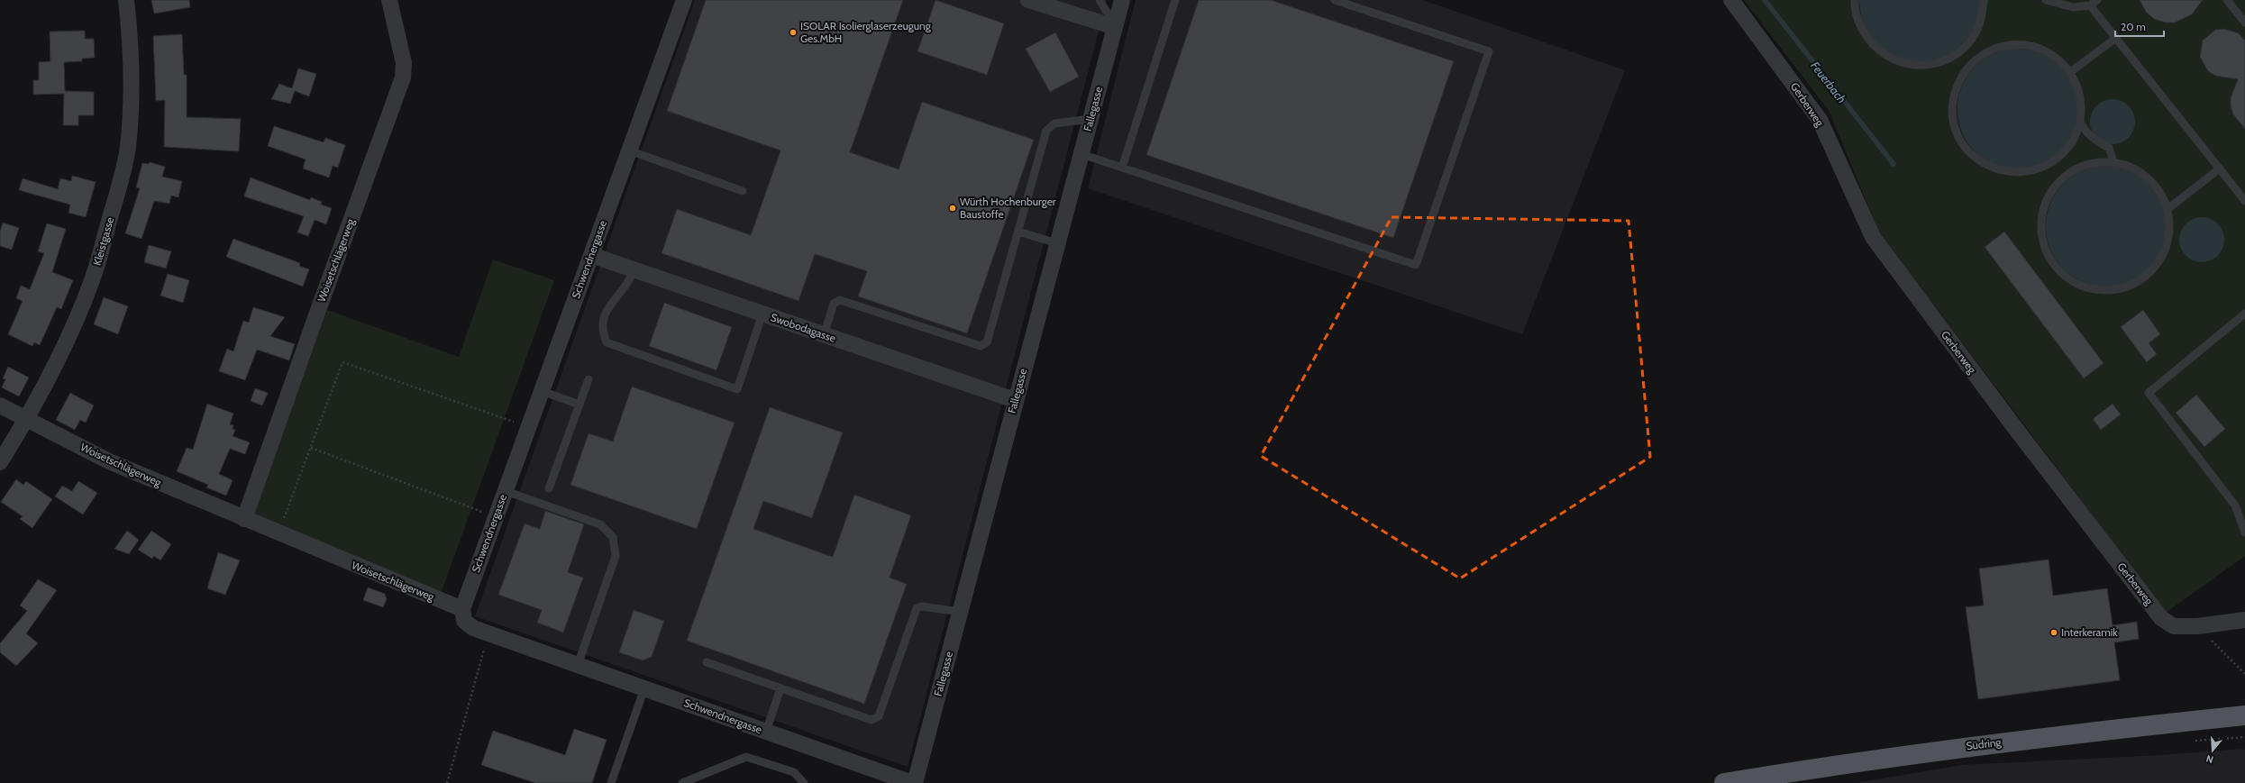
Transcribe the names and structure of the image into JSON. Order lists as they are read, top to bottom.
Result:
{
  "streets": {
    "main road": ["Südring"],
    "street": [
      "Gerberweg",
      "Fallegasse",
      "Kleistgasse",
      "Schwendnergasse",
      "Woisetschlägerweg",
      "Swobodagasse"
    ]
  },
  "crossings": [
    ["Fallegasse", "Swobodagasse"],
    ["Kleistgasse", "Woisetschlägerweg"],
    ["Schwendnergasse", "Woisetschlägerweg"],
    ["Schwendnergasse", "Swobodagasse"]
  ],
  "water": ["Feuerbach"],
  "places": ["ISOLAR Isolierglaserzeugung Ges.MbH", "Würth Hochenburger Baustoffe", "Interkeramik"],
  "scale_bar": "20 m",
  "north": "bottom"
}
